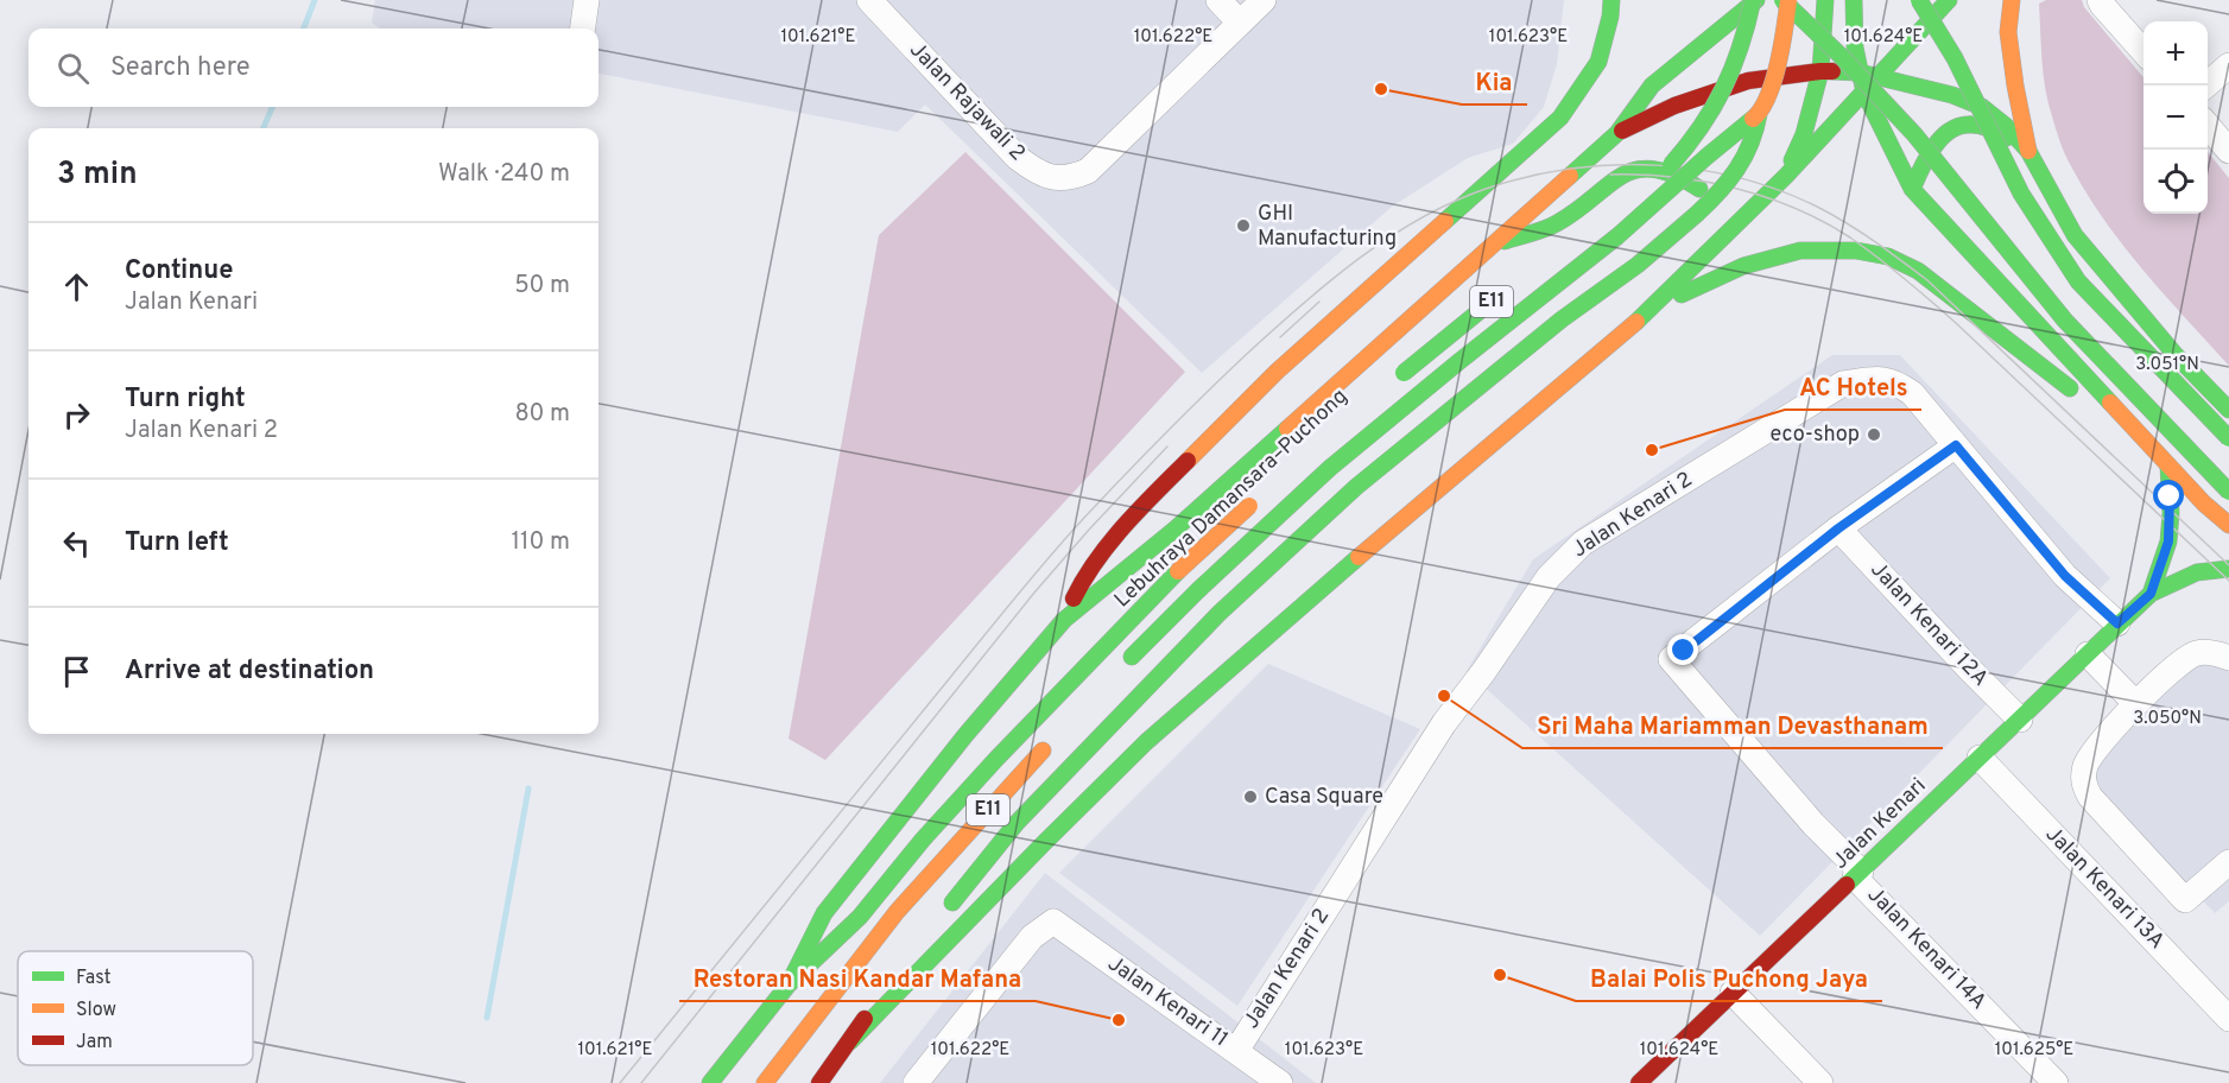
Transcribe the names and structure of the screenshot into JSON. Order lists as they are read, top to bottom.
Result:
{
  "streets": {
    "main road": ["E11", "Lebuhraya Damansara–Puchong", "Jalan Kenari"],
    "street": [
      "Jalan Rajawali 2",
      "Jalan Kenari 2",
      "Jalan Kenari 12A",
      "Jalan Kenari 13A",
      "Jalan Kenari 14A",
      "Jalan Kenari 11"
    ]
  },
  "crossings": [
    ["Jalan Kenari 2", "Jalan Kenari"],
    ["Jalan Kenari 2", "Jalan Kenari 11"],
    ["Jalan Kenari 12A", "Jalan Kenari"],
    ["Jalan Kenari 12A", "Jalan Kenari 14A"],
    ["Jalan Kenari", "Jalan Kenari 13A"],
    ["Jalan Kenari", "Jalan Kenari 14A"]
  ],
  "places": [
    "Kia",
    "GHI Manufacturing",
    "eco-shop",
    "AC Hotels",
    "Sri Maha Mariamman Devasthanam",
    "Casa Square",
    "Balai Polis Puchong Jaya",
    "Restoran Nasi Kandar Mafana"
  ],
  "legend": ["Fast", "Slow", "Jam"],
  "page": {
    "map_buttons": ["+", "−"],
    "search": "Search here",
    "heading": ["3 min", "Walk · 240 m"],
    "list": [
      ["Continue", "Jalan Kenari", "50 m"],
      ["Turn right", "Jalan Kenari 2", "80 m"],
      ["Turn left", "110 m"],
      "Arrive at destination"
    ]
  },
  "coordinates": [
    "101.621°E",
    "101.622°E",
    "101.623°E",
    "101.624°E",
    "3.051°N",
    "3.050°N",
    "101.625°E"
  ]
}
